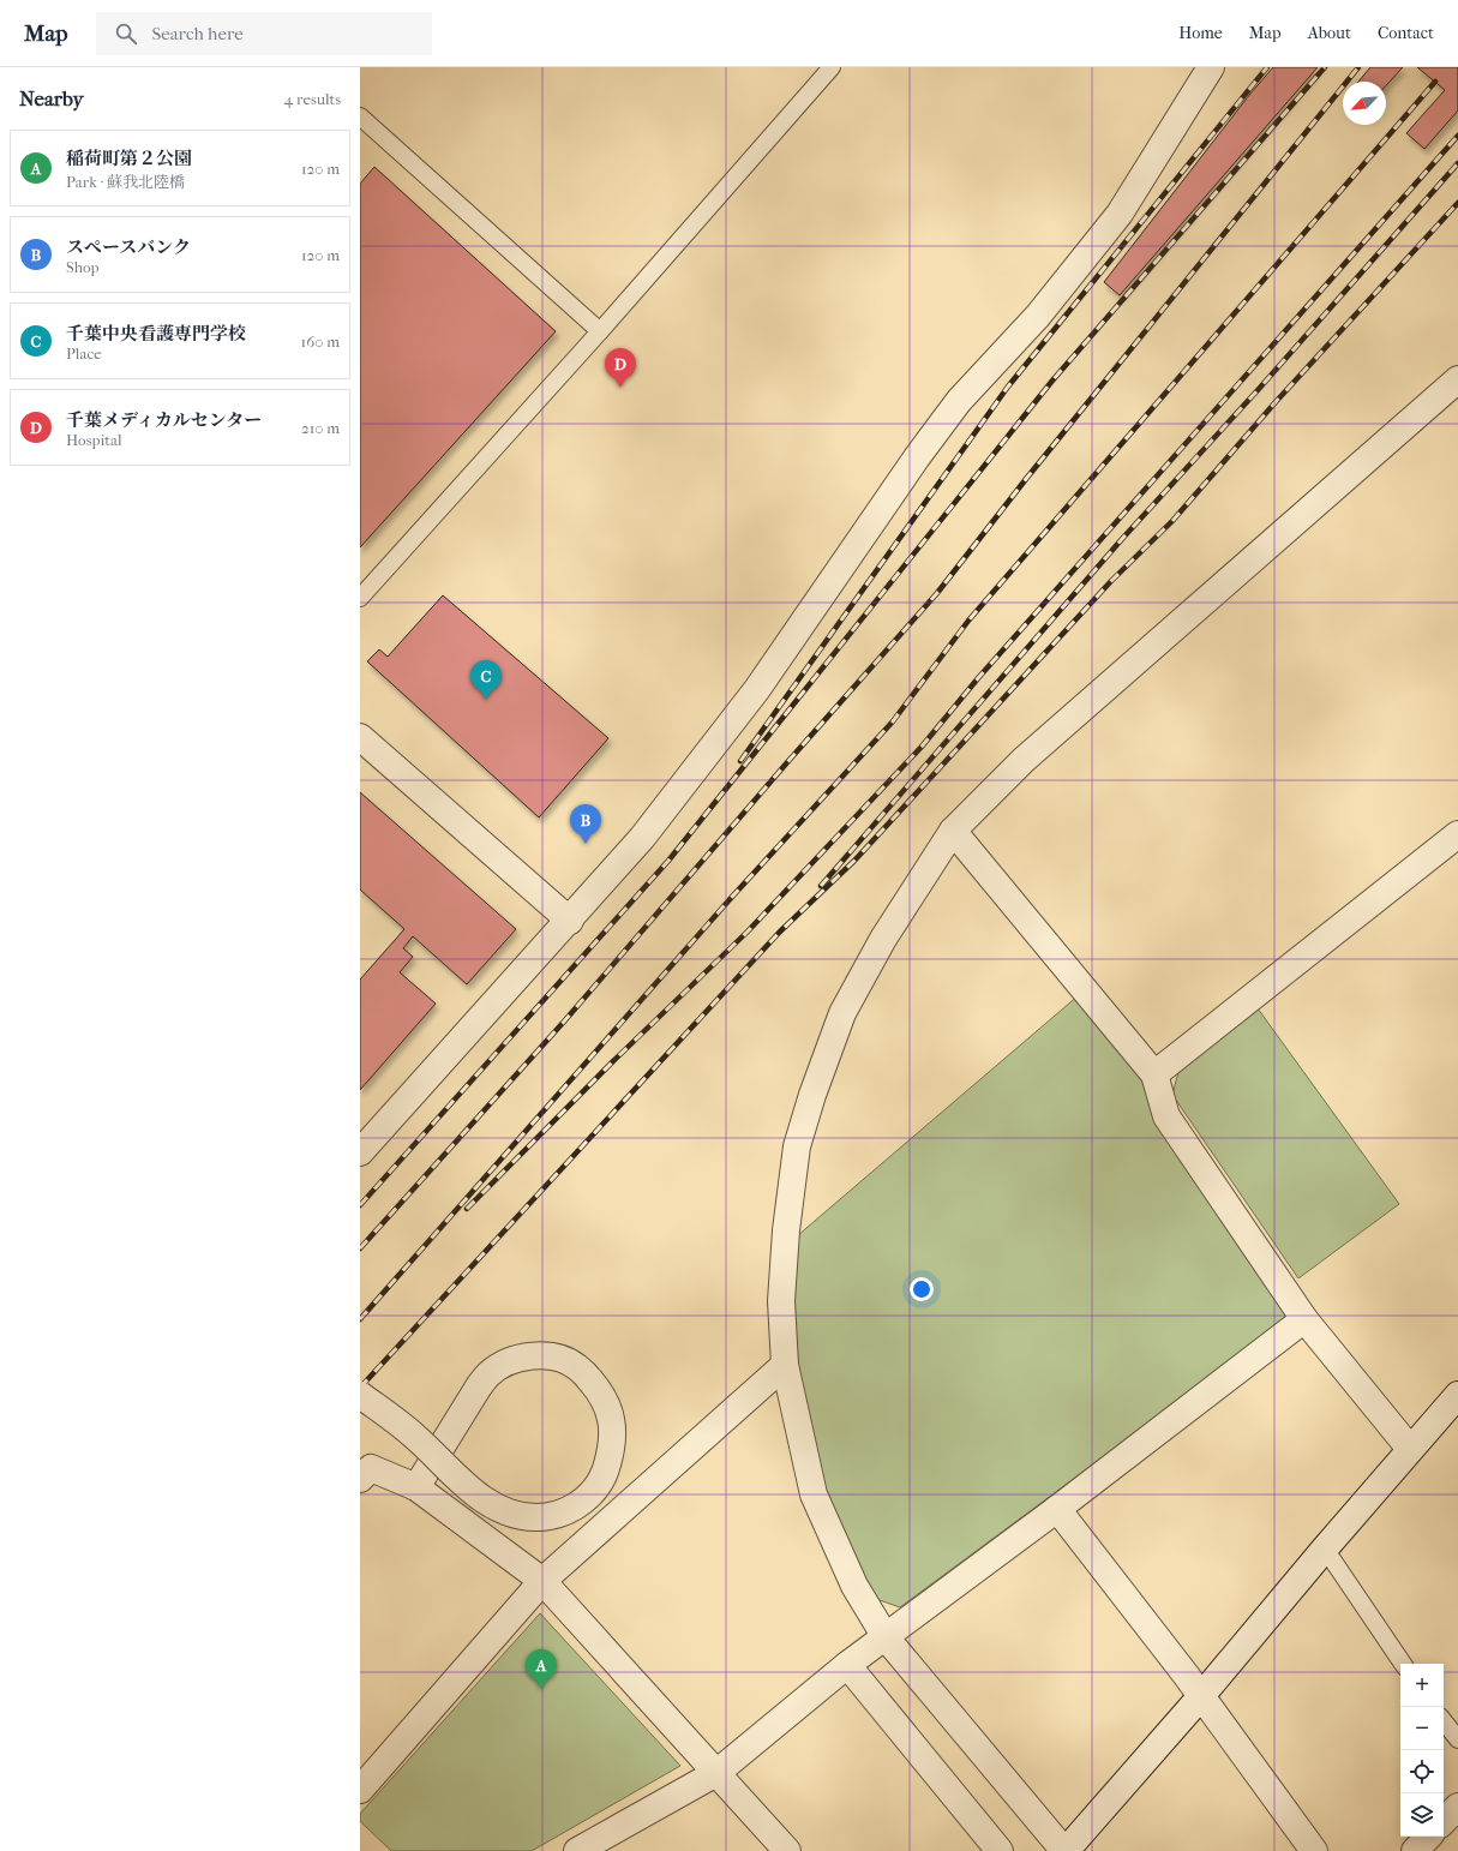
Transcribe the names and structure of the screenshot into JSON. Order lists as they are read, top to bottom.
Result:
{
  "north": "bottom left",
  "page": {
    "header": "Map",
    "search": "Search here",
    "nav": [
      "Home",
      "Map",
      "About",
      "Contact"
    ],
    "heading": ["Nearby", "4 results"],
    "list": [
      {
        "mark": "A",
        "name": "稲荷町第２公園",
        "note": "Park · 蘇我北陸橋",
        "value": "120 m"
      },
      {
        "mark": "B",
        "name": "スペースバンク",
        "note": "Shop",
        "value": "120 m"
      },
      {
        "mark": "C",
        "name": "千葉中央看護専門学校",
        "note": "Place",
        "value": "160 m"
      },
      {
        "mark": "D",
        "name": "千葉メディカルセンター",
        "note": "Hospital",
        "value": "210 m"
      }
    ],
    "pins": [
      "D",
      "C",
      "B",
      "A"
    ],
    "map_buttons": ["+", "−"]
  }
}
